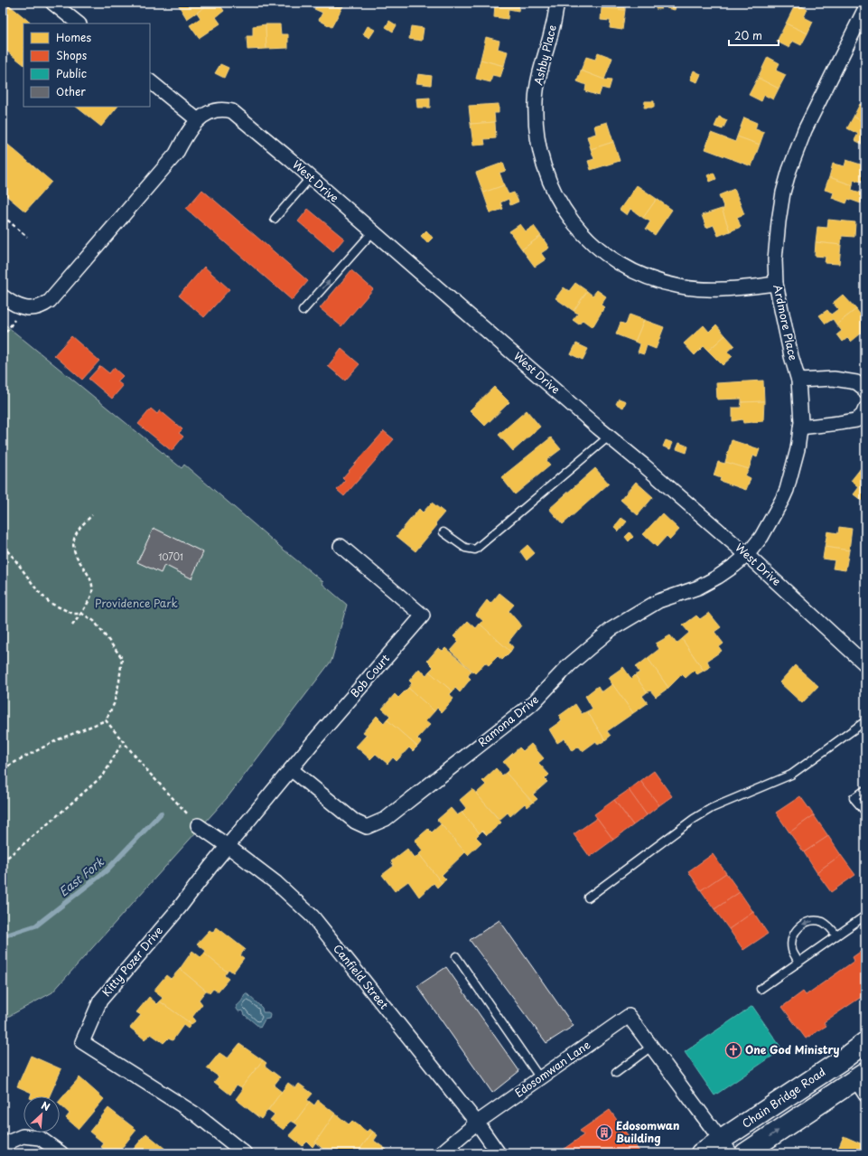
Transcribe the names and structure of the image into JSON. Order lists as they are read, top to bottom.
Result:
{
  "streets": {
    "main road": ["Chain Bridge Road"],
    "street": [
      "Ashby Place",
      "West Drive",
      "Ardmore Place",
      "Bob Court",
      "Ramona Drive",
      "Kitty Pozer Drive",
      "Canfield Street",
      "Edosomwan Lane"
    ]
  },
  "crossings": [
    ["Ashby Place", "Ardmore Place"],
    ["West Drive", "Ardmore Place"],
    ["West Drive", "Ramona Drive"],
    ["Ardmore Place", "Ramona Drive"],
    ["Bob Court", "Ramona Drive"],
    ["Bob Court", "Kitty Pozer Drive"],
    ["Kitty Pozer Drive", "Canfield Street"],
    ["Canfield Street", "Edosomwan Lane"]
  ],
  "water": ["East Fork"],
  "parks": ["Providence Park"],
  "places": {
    "church": ["One God Ministry"],
    "building": ["Edosomwan Building"]
  },
  "house_numbers": ["10701"],
  "legend": [
    "Homes",
    "Shops",
    "Public",
    "Other"
  ],
  "scale_bar": "20 m",
  "north": "top right"
}
